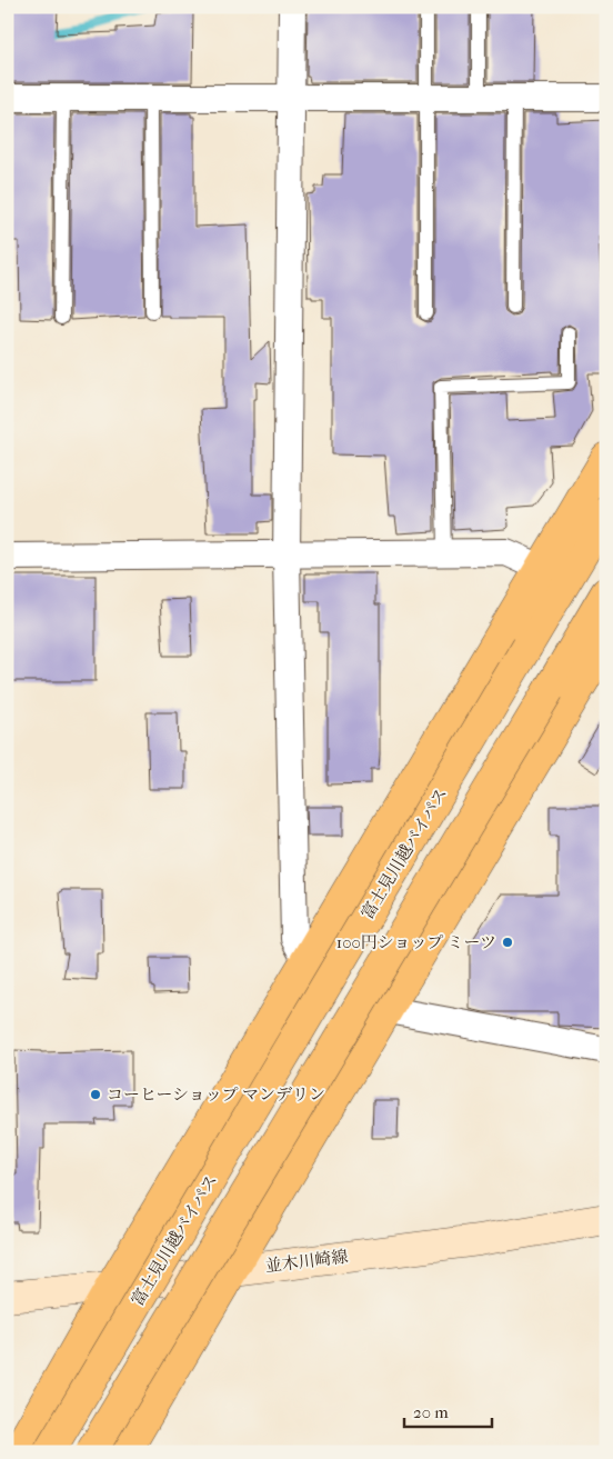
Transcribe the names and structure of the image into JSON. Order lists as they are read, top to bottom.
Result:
{
  "streets": {
    "highway": ["富士見川越バイパス"],
    "main road": ["並木川崎線"]
  },
  "places": ["100円ショップ ミーツ", "コーヒーショップ マンデリン"],
  "scale_bar": "20 m"
}
